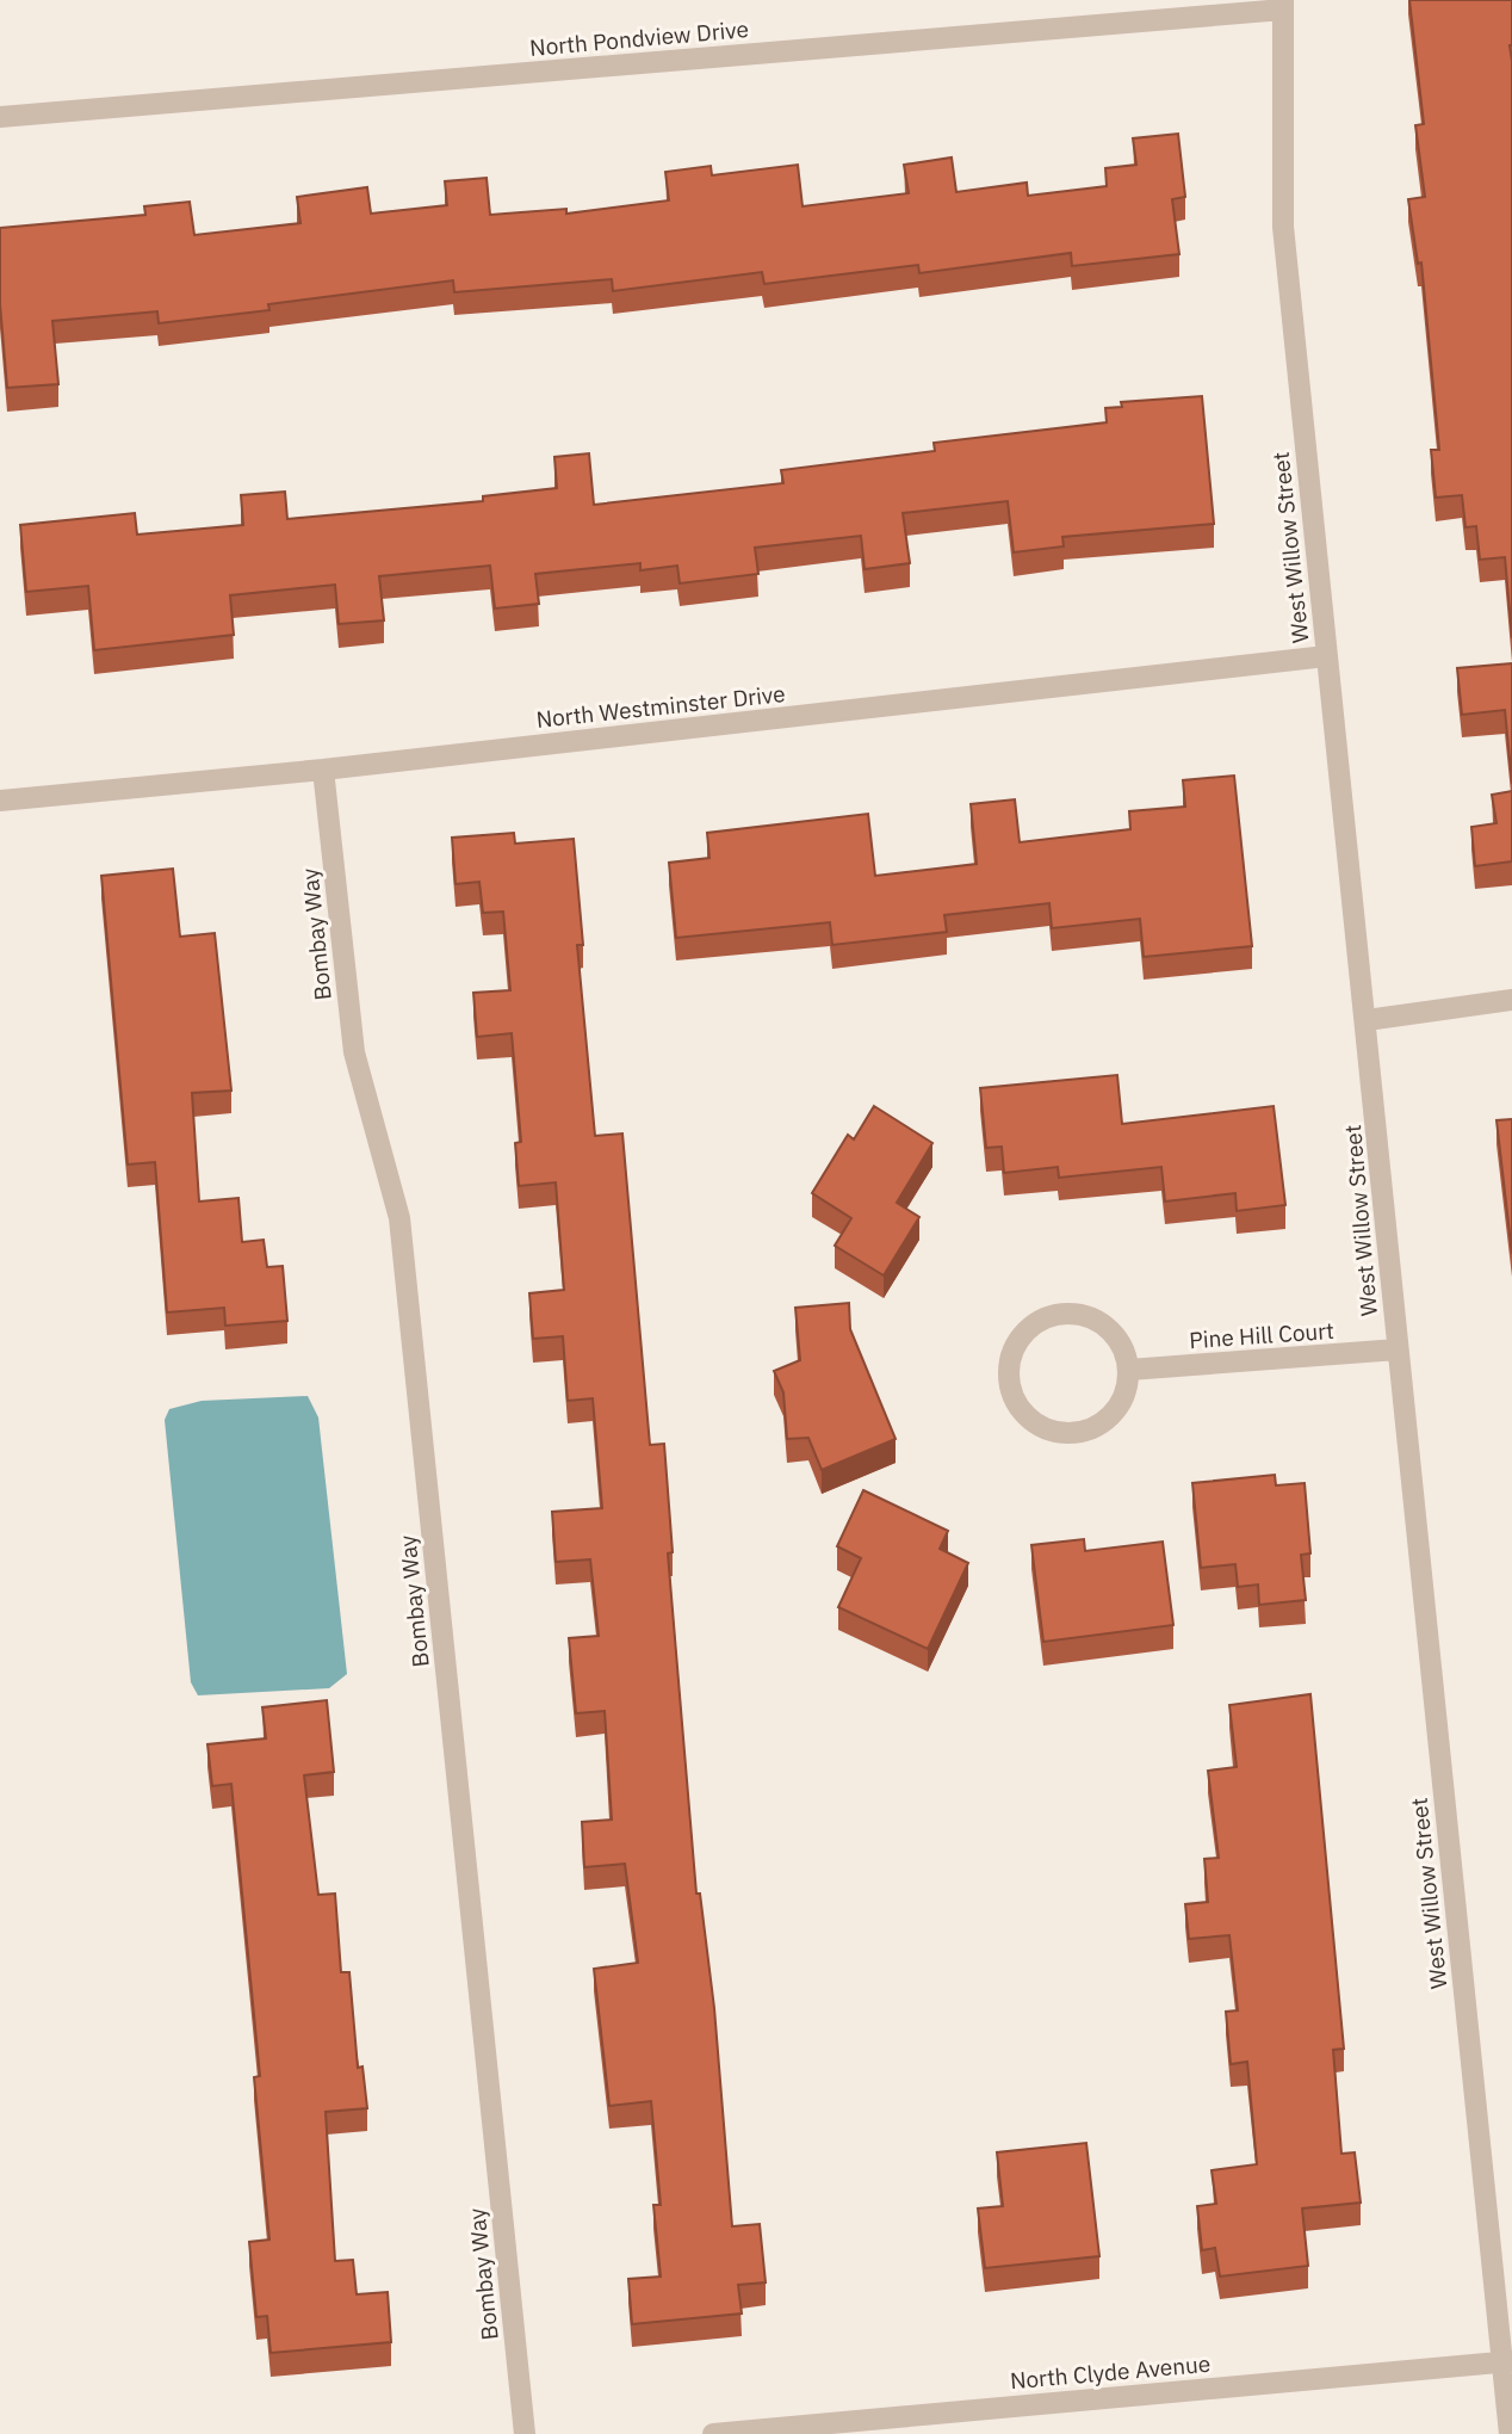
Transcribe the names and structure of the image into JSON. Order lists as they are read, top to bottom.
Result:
{
  "streets": {
    "street": [
      "North Pondview Drive",
      "West Willow Street",
      "North Westminster Drive",
      "Bombay Way",
      "Pine Hill Court",
      "North Clyde Avenue"
    ]
  },
  "crossings": [
    ["North Pondview Drive", "West Willow Street"],
    ["West Willow Street", "North Westminster Drive"],
    ["West Willow Street", "Pine Hill Court"],
    ["West Willow Street", "North Clyde Avenue"],
    ["North Westminster Drive", "Bombay Way"]
  ]
}
